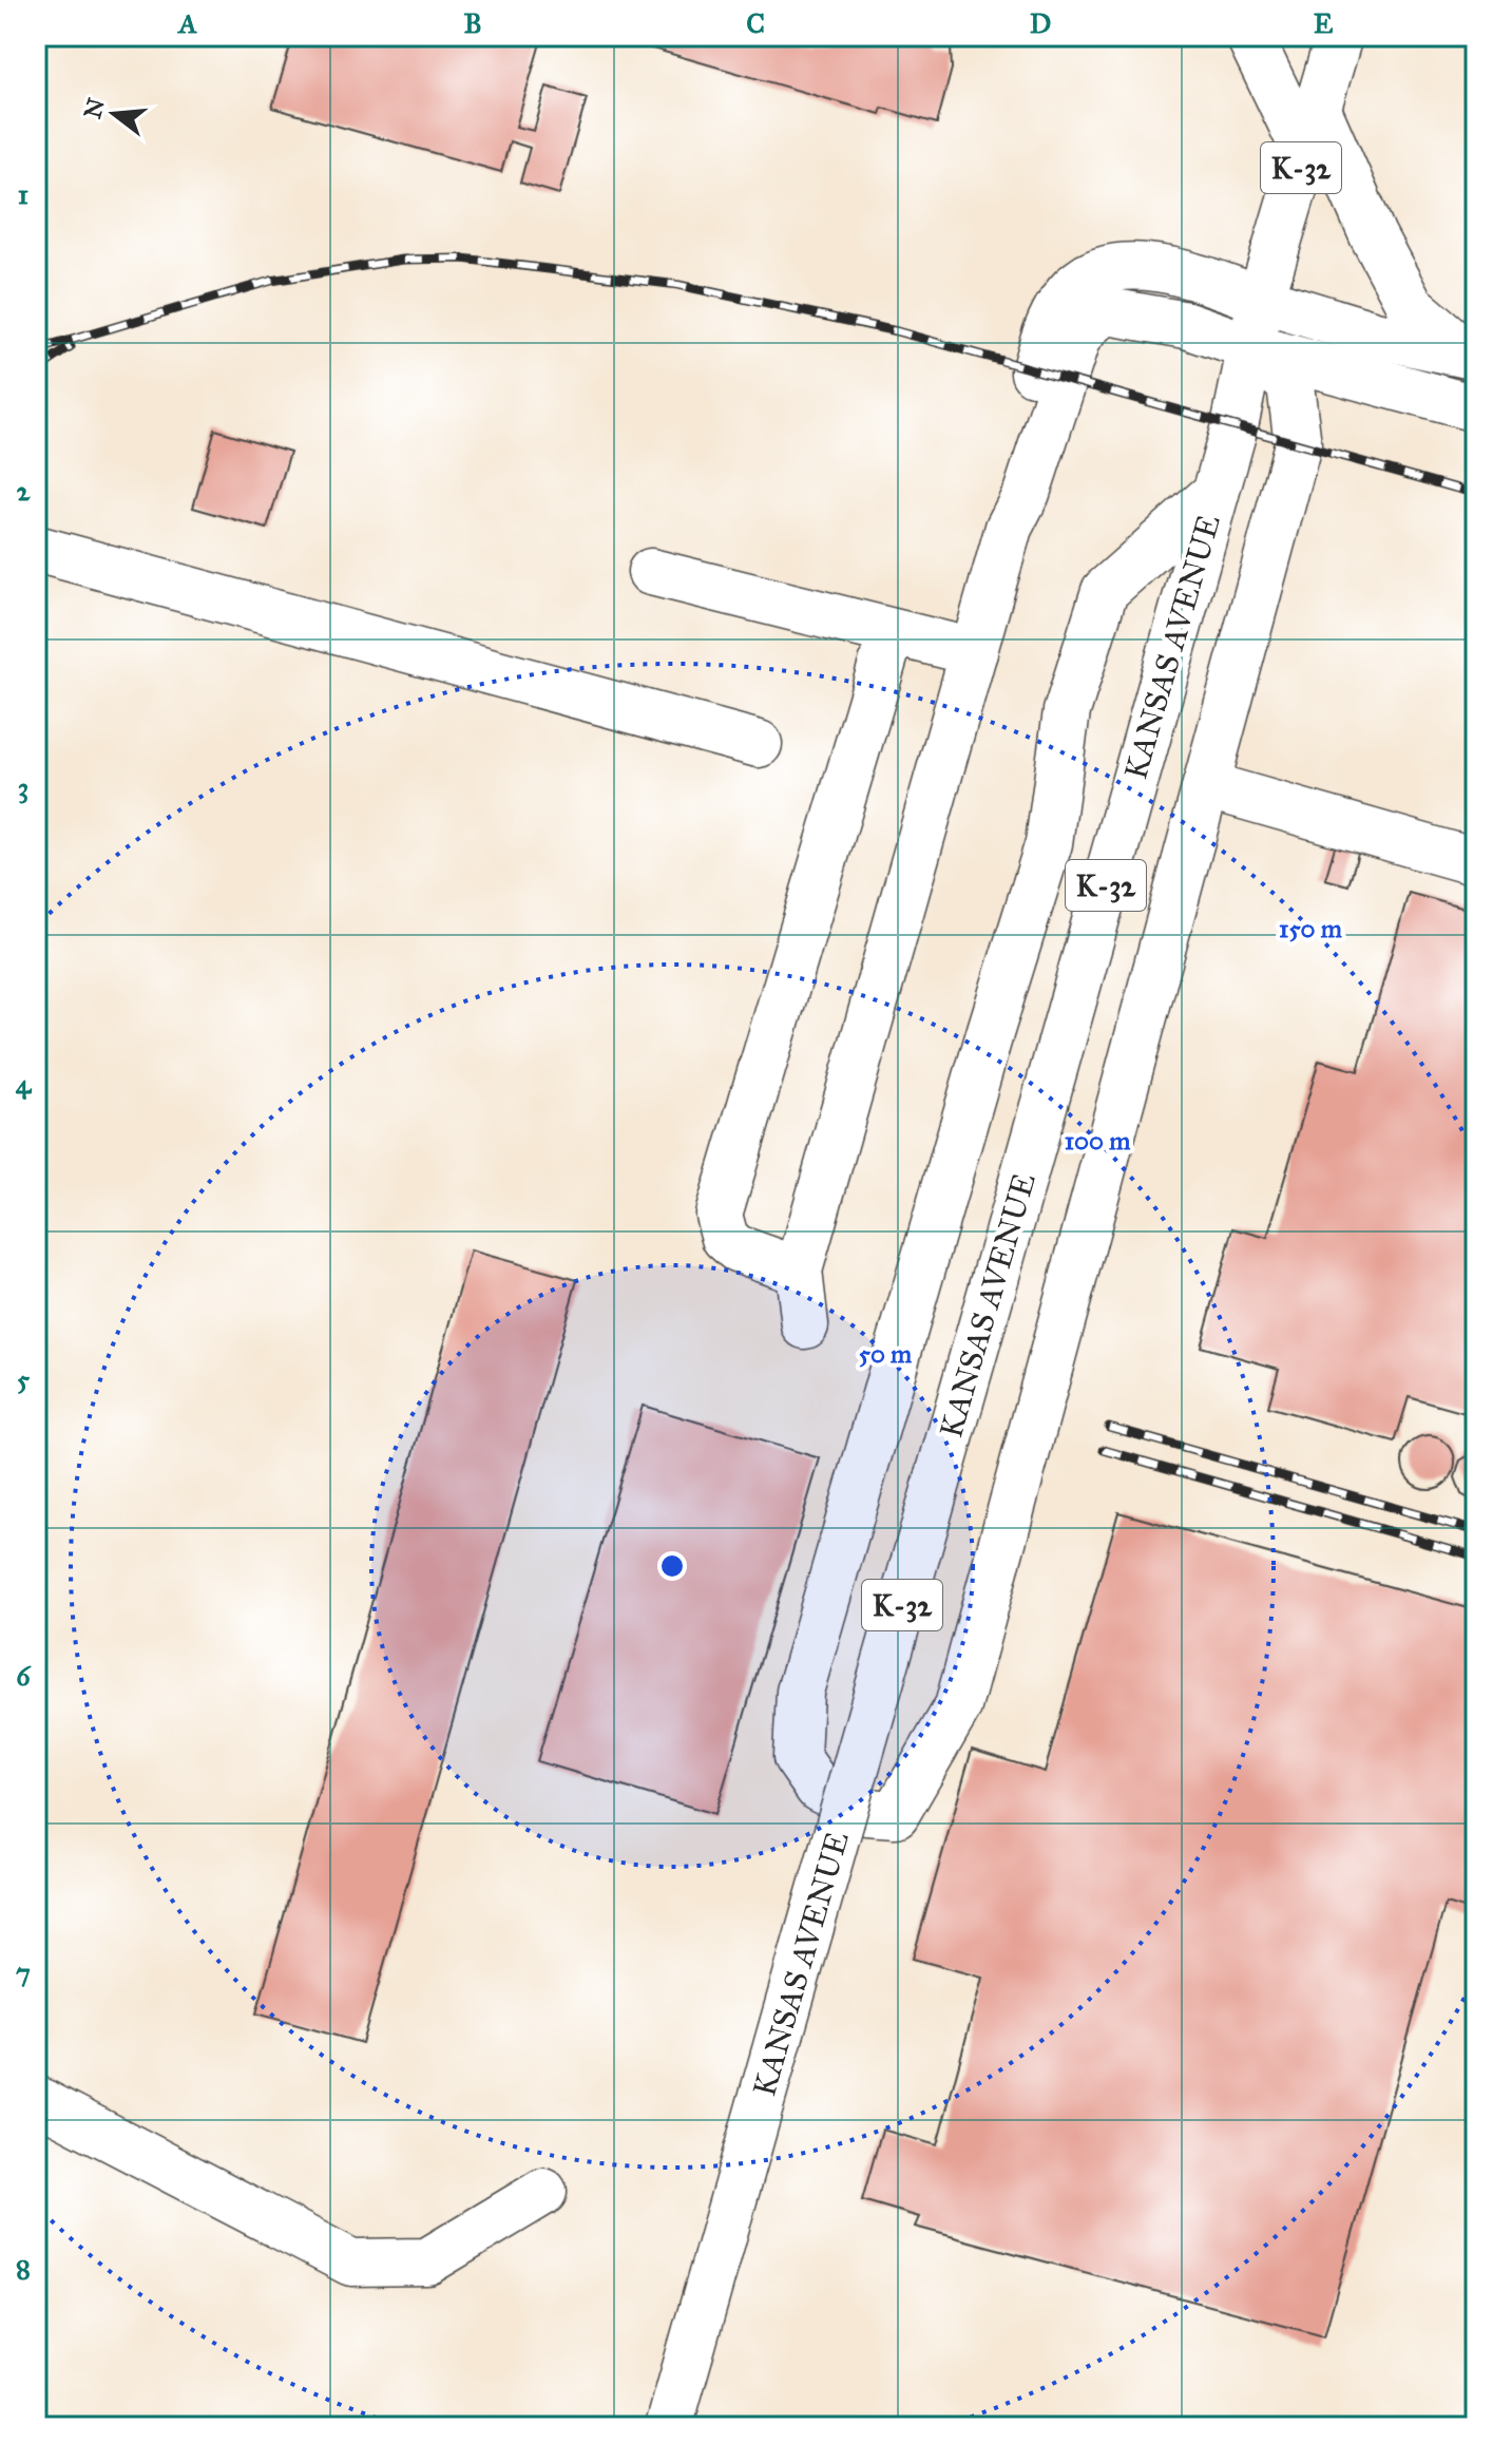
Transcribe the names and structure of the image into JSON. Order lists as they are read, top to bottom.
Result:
{
  "streets": {
    "main road": ["K-32", "KANSAS AVENUE"]
  },
  "north": "left",
  "grid": {
    "columns": [
      "A",
      "B",
      "C",
      "D",
      "E"
    ],
    "rows": [
      "1",
      "2",
      "3",
      "4",
      "5",
      "6",
      "7",
      "8"
    ]
  },
  "rings": ["150 m", "100 m", "50 m"]
}
